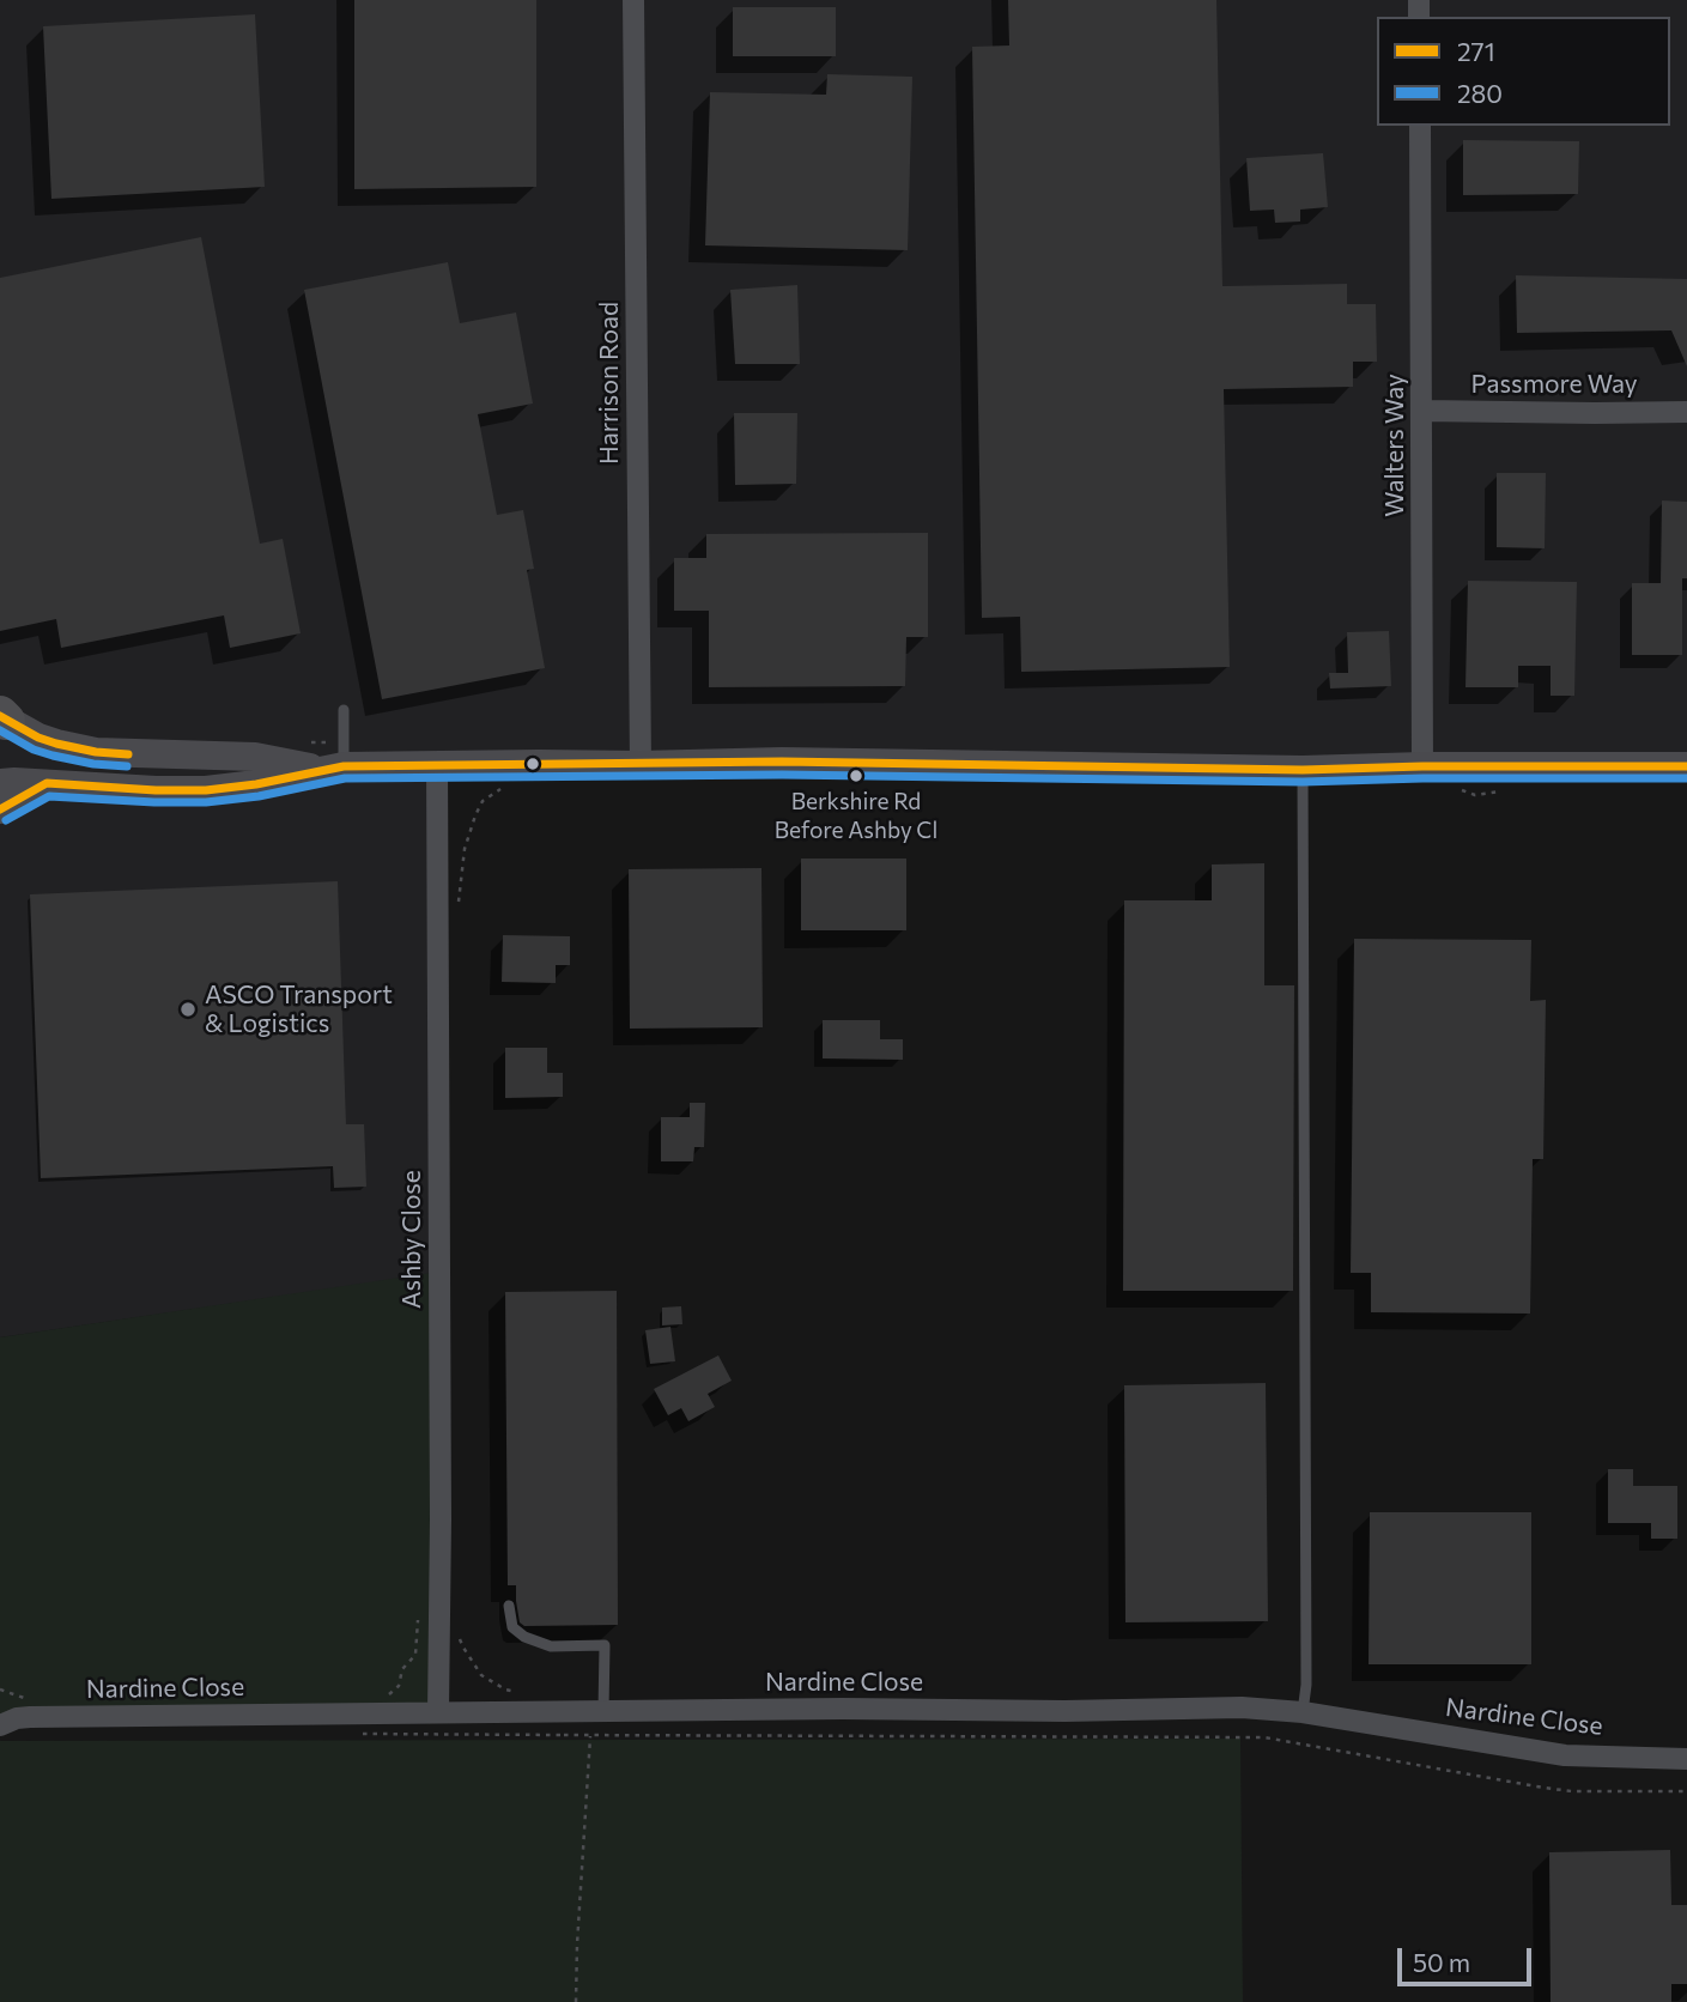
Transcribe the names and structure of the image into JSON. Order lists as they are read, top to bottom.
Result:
{
  "streets": {
    "street": [
      "Harrison Road",
      "Passmore Way",
      "Walters Way",
      "Ashby Close",
      "Nardine Close"
    ]
  },
  "crossings": [
    ["Passmore Way", "Walters Way"],
    ["Ashby Close", "Nardine Close"]
  ],
  "places": ["Berkshire Rd Before Ashby Cl", "ASCO Transport & Logistics"],
  "lines": ["transit line 271", "transit line 280"],
  "legend": ["271", "280"],
  "scale_bar": "50 m"
}
